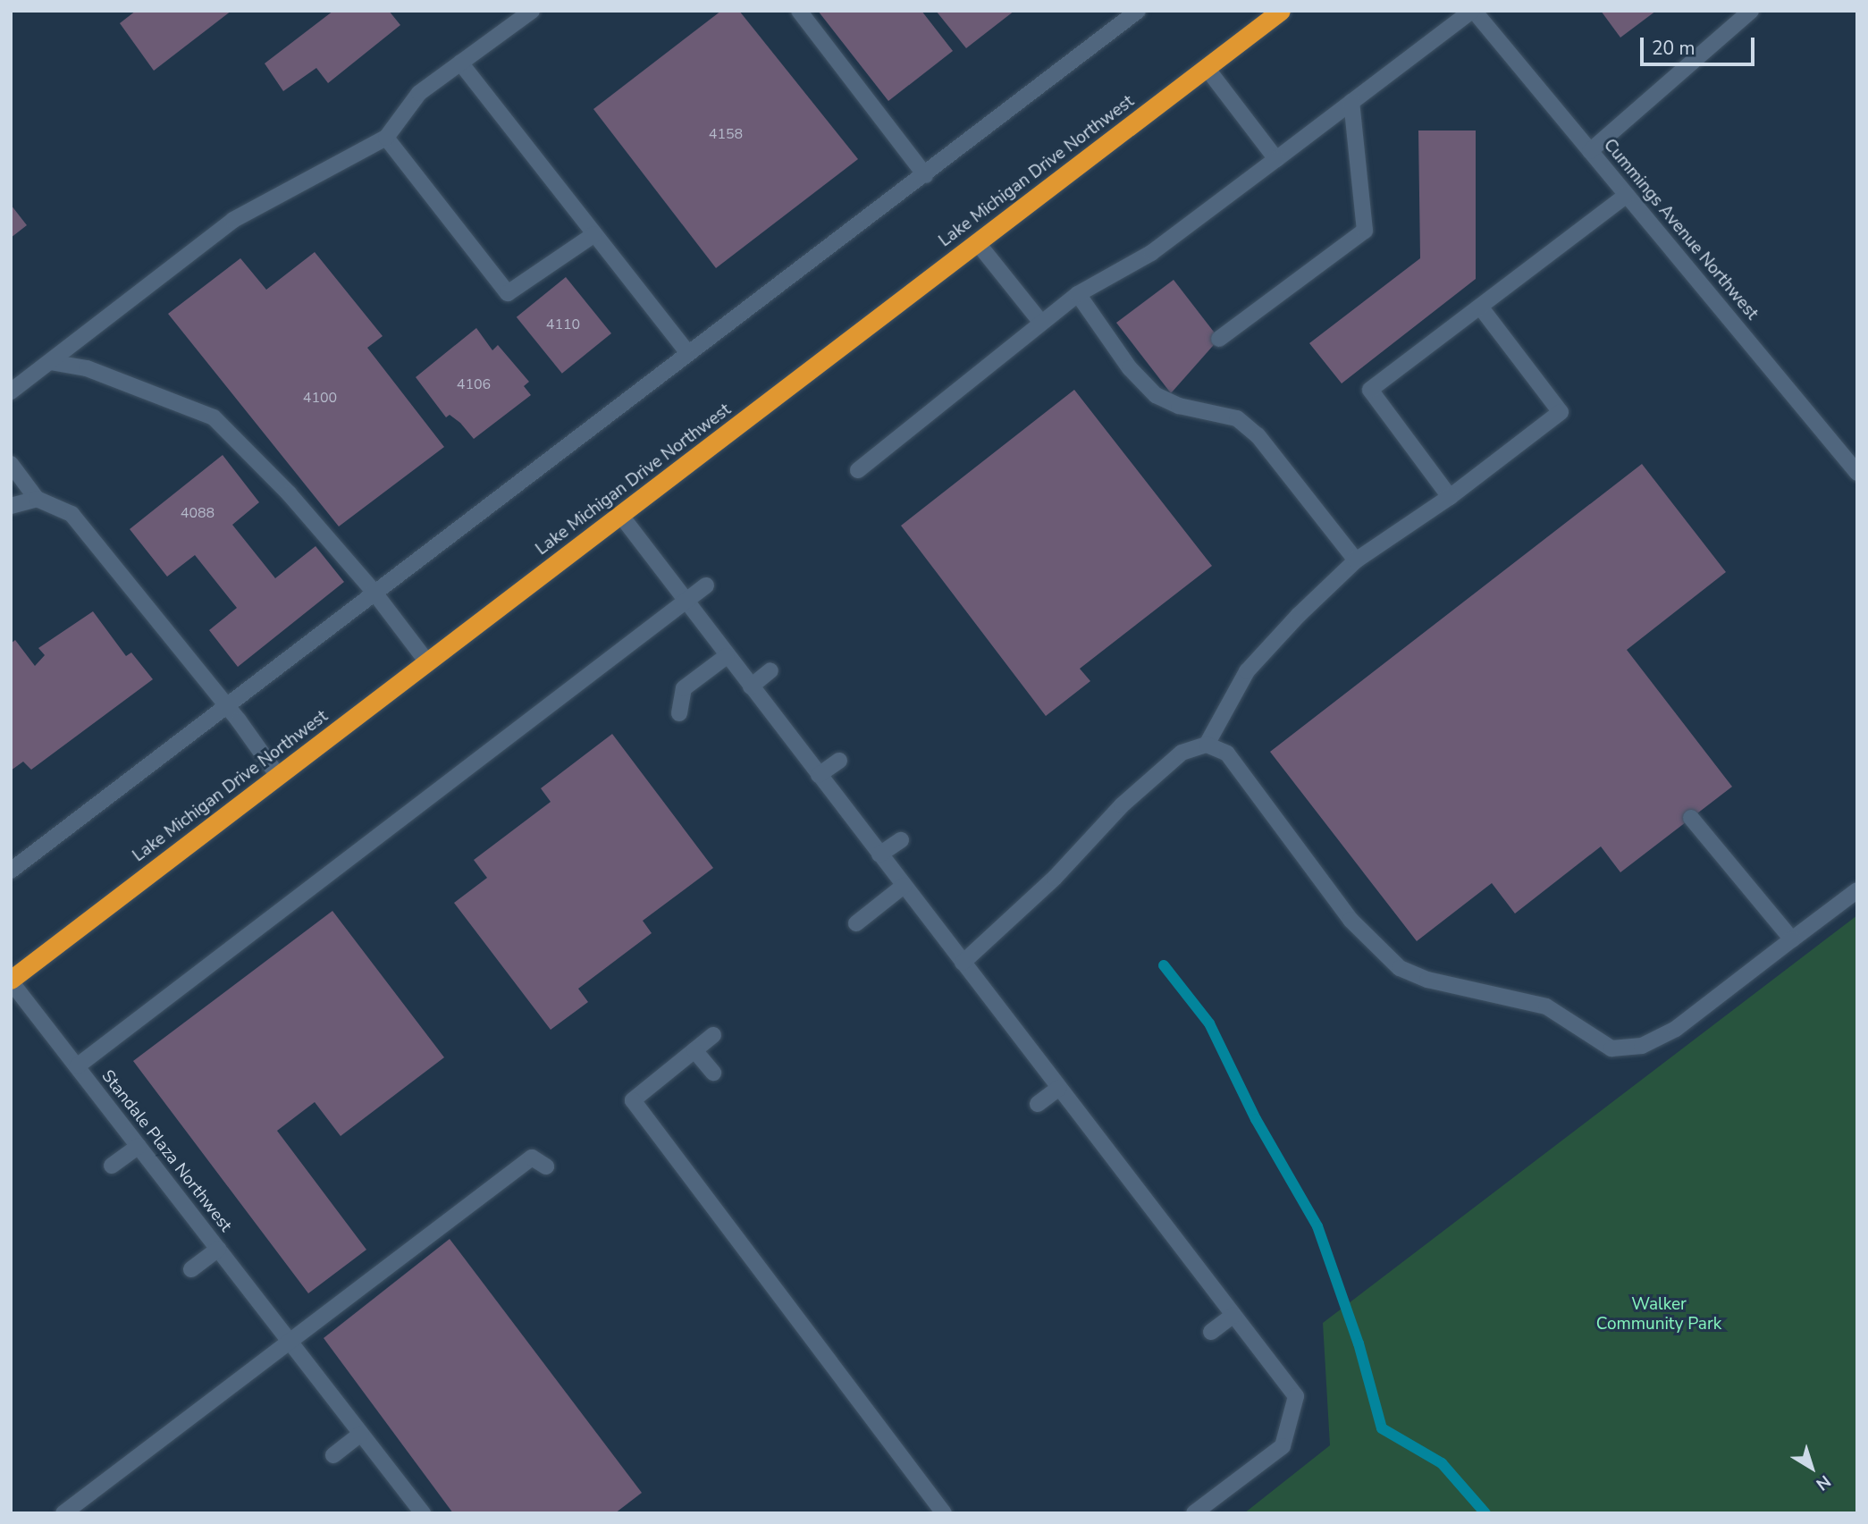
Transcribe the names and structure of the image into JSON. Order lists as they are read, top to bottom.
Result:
{
  "streets": {
    "highway": ["Lake Michigan Drive Northwest"],
    "street": ["Cummings Avenue Northwest", "Standale Plaza Northwest"]
  },
  "crossings": [
    ["Lake Michigan Drive Northwest", "Standale Plaza Northwest"]
  ],
  "parks": ["Walker Community Park"],
  "house_numbers": [
    "4158",
    "4110",
    "4106",
    "4100",
    "4088"
  ],
  "scale_bar": "20 m",
  "north": "bottom right"
}
